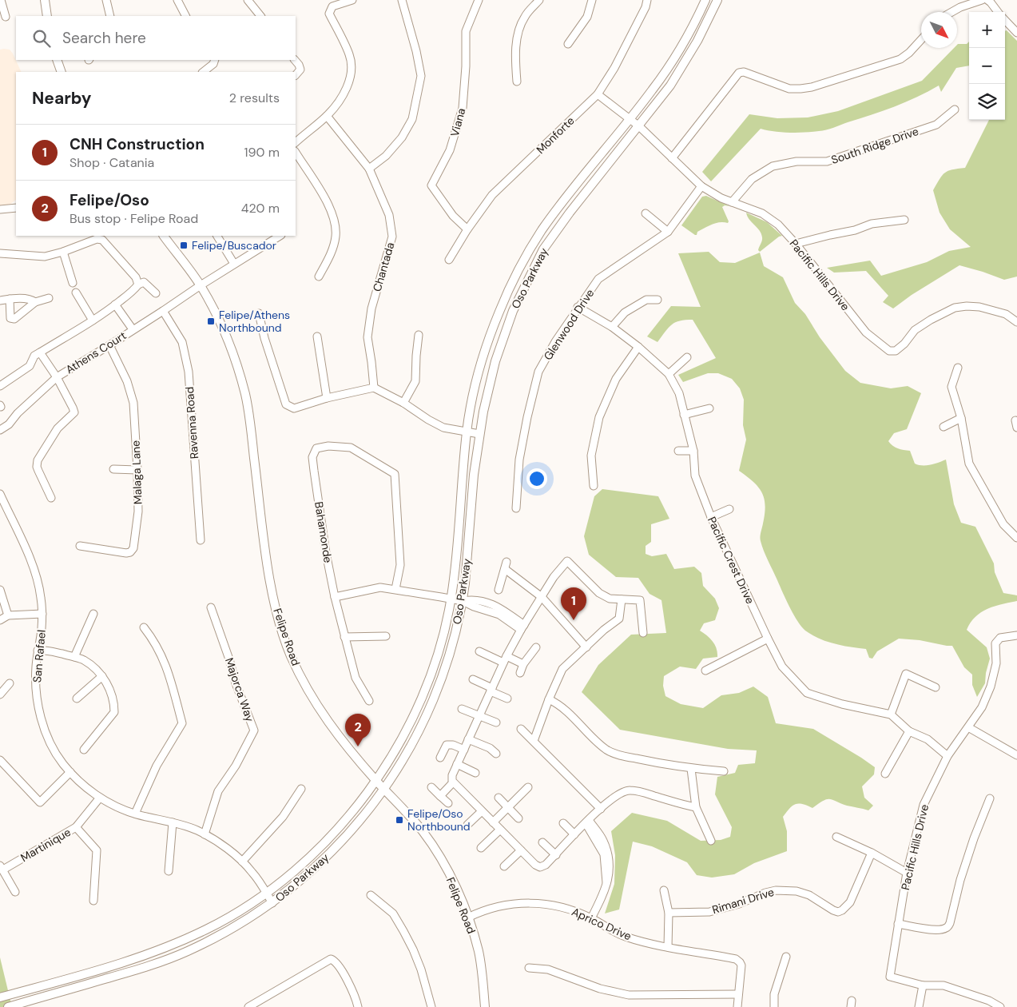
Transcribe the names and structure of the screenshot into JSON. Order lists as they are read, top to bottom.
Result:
{
  "streets": {
    "main road": ["Oso Parkway", "Felipe Road"],
    "street": [
      "Viana",
      "Monforte",
      "South Ridge Drive",
      "Chantada",
      "Pacific Hills Drive",
      "Glenwood Drive",
      "Athens Court",
      "Ravenna Road",
      "Malaga Lane",
      "Bahamonde",
      "Pacific Crest Drive",
      "San Rafael",
      "Majorca Way",
      "Martinique",
      "Rimani Drive",
      "Aprico Drive"
    ]
  },
  "crossings": [
    ["Viana", "Monforte"],
    ["Monforte", "Pacific Hills Drive"],
    ["South Ridge Drive", "Pacific Hills Drive"],
    ["Pacific Hills Drive", "Oso Parkway"],
    ["Pacific Hills Drive", "Glenwood Drive"],
    ["Oso Parkway", "Felipe Road"],
    ["Oso Parkway", "San Rafael"],
    ["Glenwood Drive", "Pacific Crest Drive"],
    ["Athens Court", "Ravenna Road"],
    ["Athens Court", "Malaga Lane"],
    ["Athens Court", "Felipe Road"],
    ["Felipe Road", "Aprico Drive"],
    ["San Rafael", "Majorca Way"],
    ["San Rafael", "Martinique"]
  ],
  "places": {
    "transit": ["Felipe/Buscador", "Felipe/Athens Northbound", "Felipe/Oso Northbound"]
  },
  "north": "bottom right",
  "page": {
    "map_buttons": ["+", "−"],
    "search": "Search here",
    "heading": ["Nearby", "2 results"],
    "list": [
      {
        "mark": "1",
        "name": "CNH Construction",
        "note": "Shop · Catania",
        "value": "190 m"
      },
      {
        "mark": "2",
        "name": "Felipe/Oso",
        "note": "Bus stop · Felipe Road",
        "value": "420 m"
      }
    ],
    "pins": ["1", "2"]
  }
}
